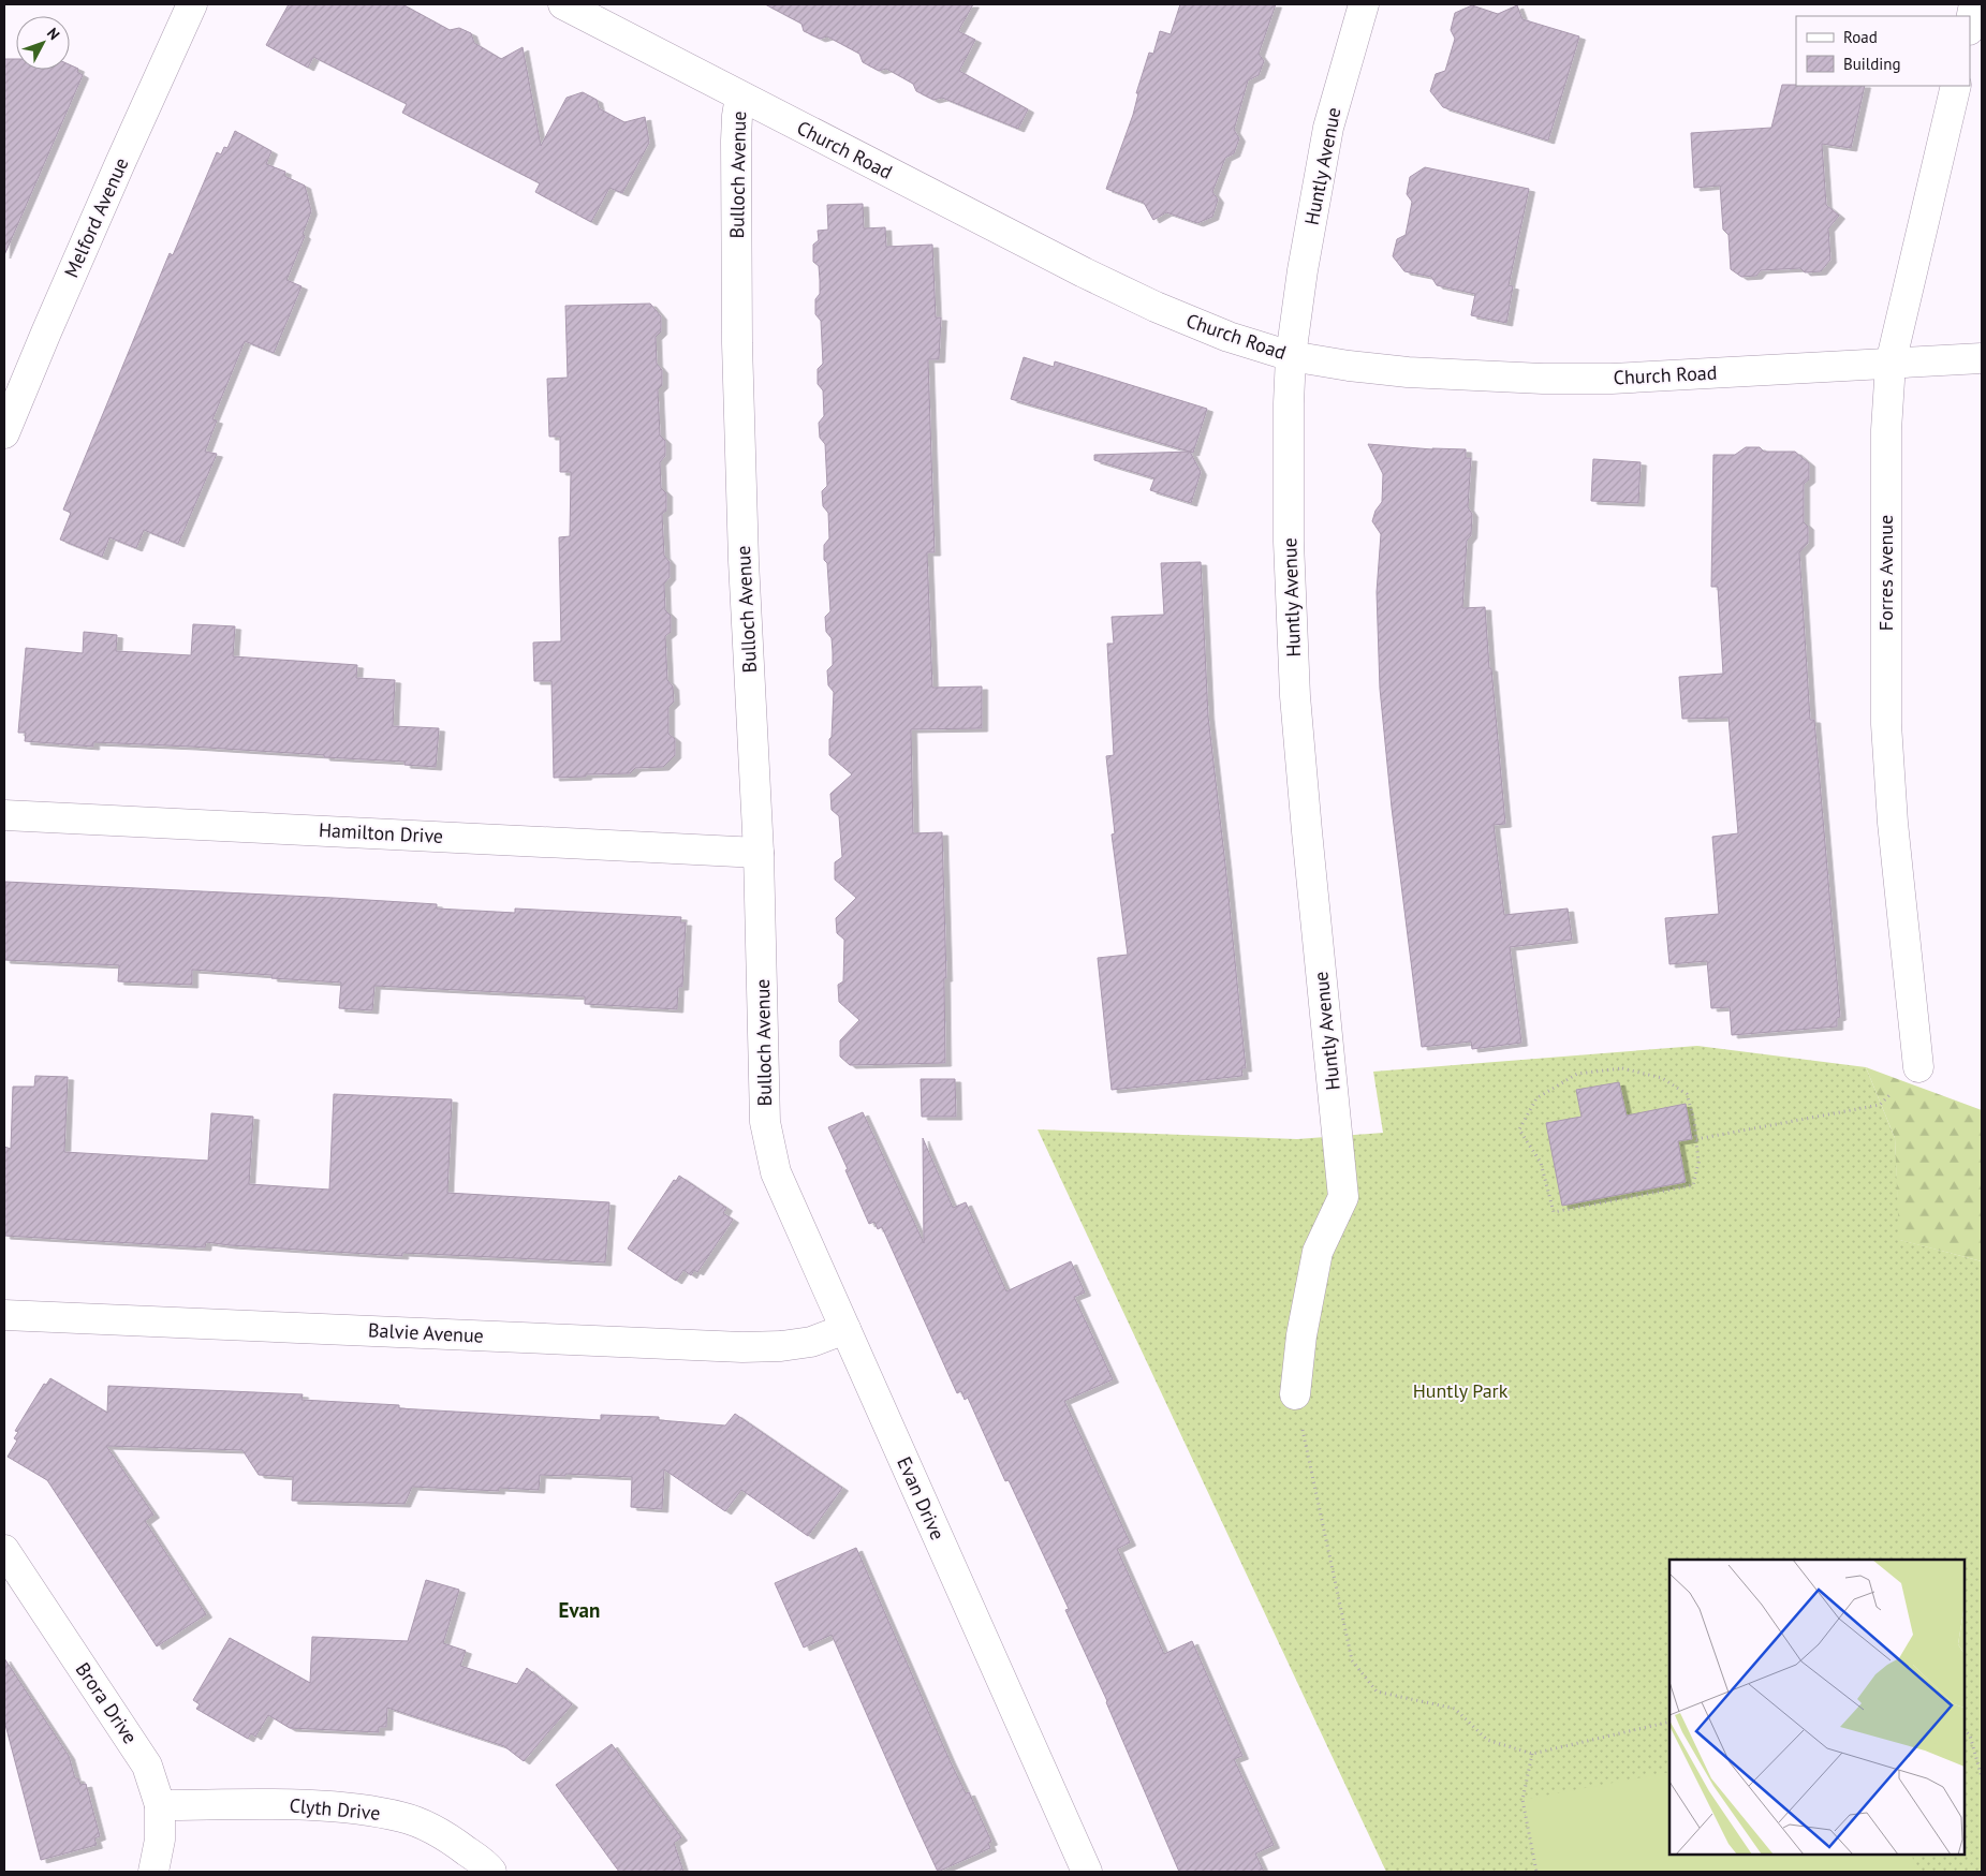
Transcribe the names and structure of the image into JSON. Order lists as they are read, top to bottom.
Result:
{
  "streets": {
    "street": [
      "Church Road",
      "Huntly Avenue",
      "Bulloch Avenue",
      "Melford Avenue",
      "Forres Avenue",
      "Hamilton Drive",
      "Balvie Avenue",
      "Evan Drive",
      "Brora Drive",
      "Clyth Drive"
    ]
  },
  "crossings": [
    ["Church Road", "Huntly Avenue"],
    ["Church Road", "Bulloch Avenue"],
    ["Church Road", "Forres Avenue"],
    ["Bulloch Avenue", "Hamilton Drive"],
    ["Bulloch Avenue", "Evan Drive"],
    ["Balvie Avenue", "Evan Drive"],
    ["Brora Drive", "Clyth Drive"]
  ],
  "districts": ["Evan"],
  "parks": ["Huntly Park"],
  "legend": ["Road", "Building"],
  "north": "top right"
}
